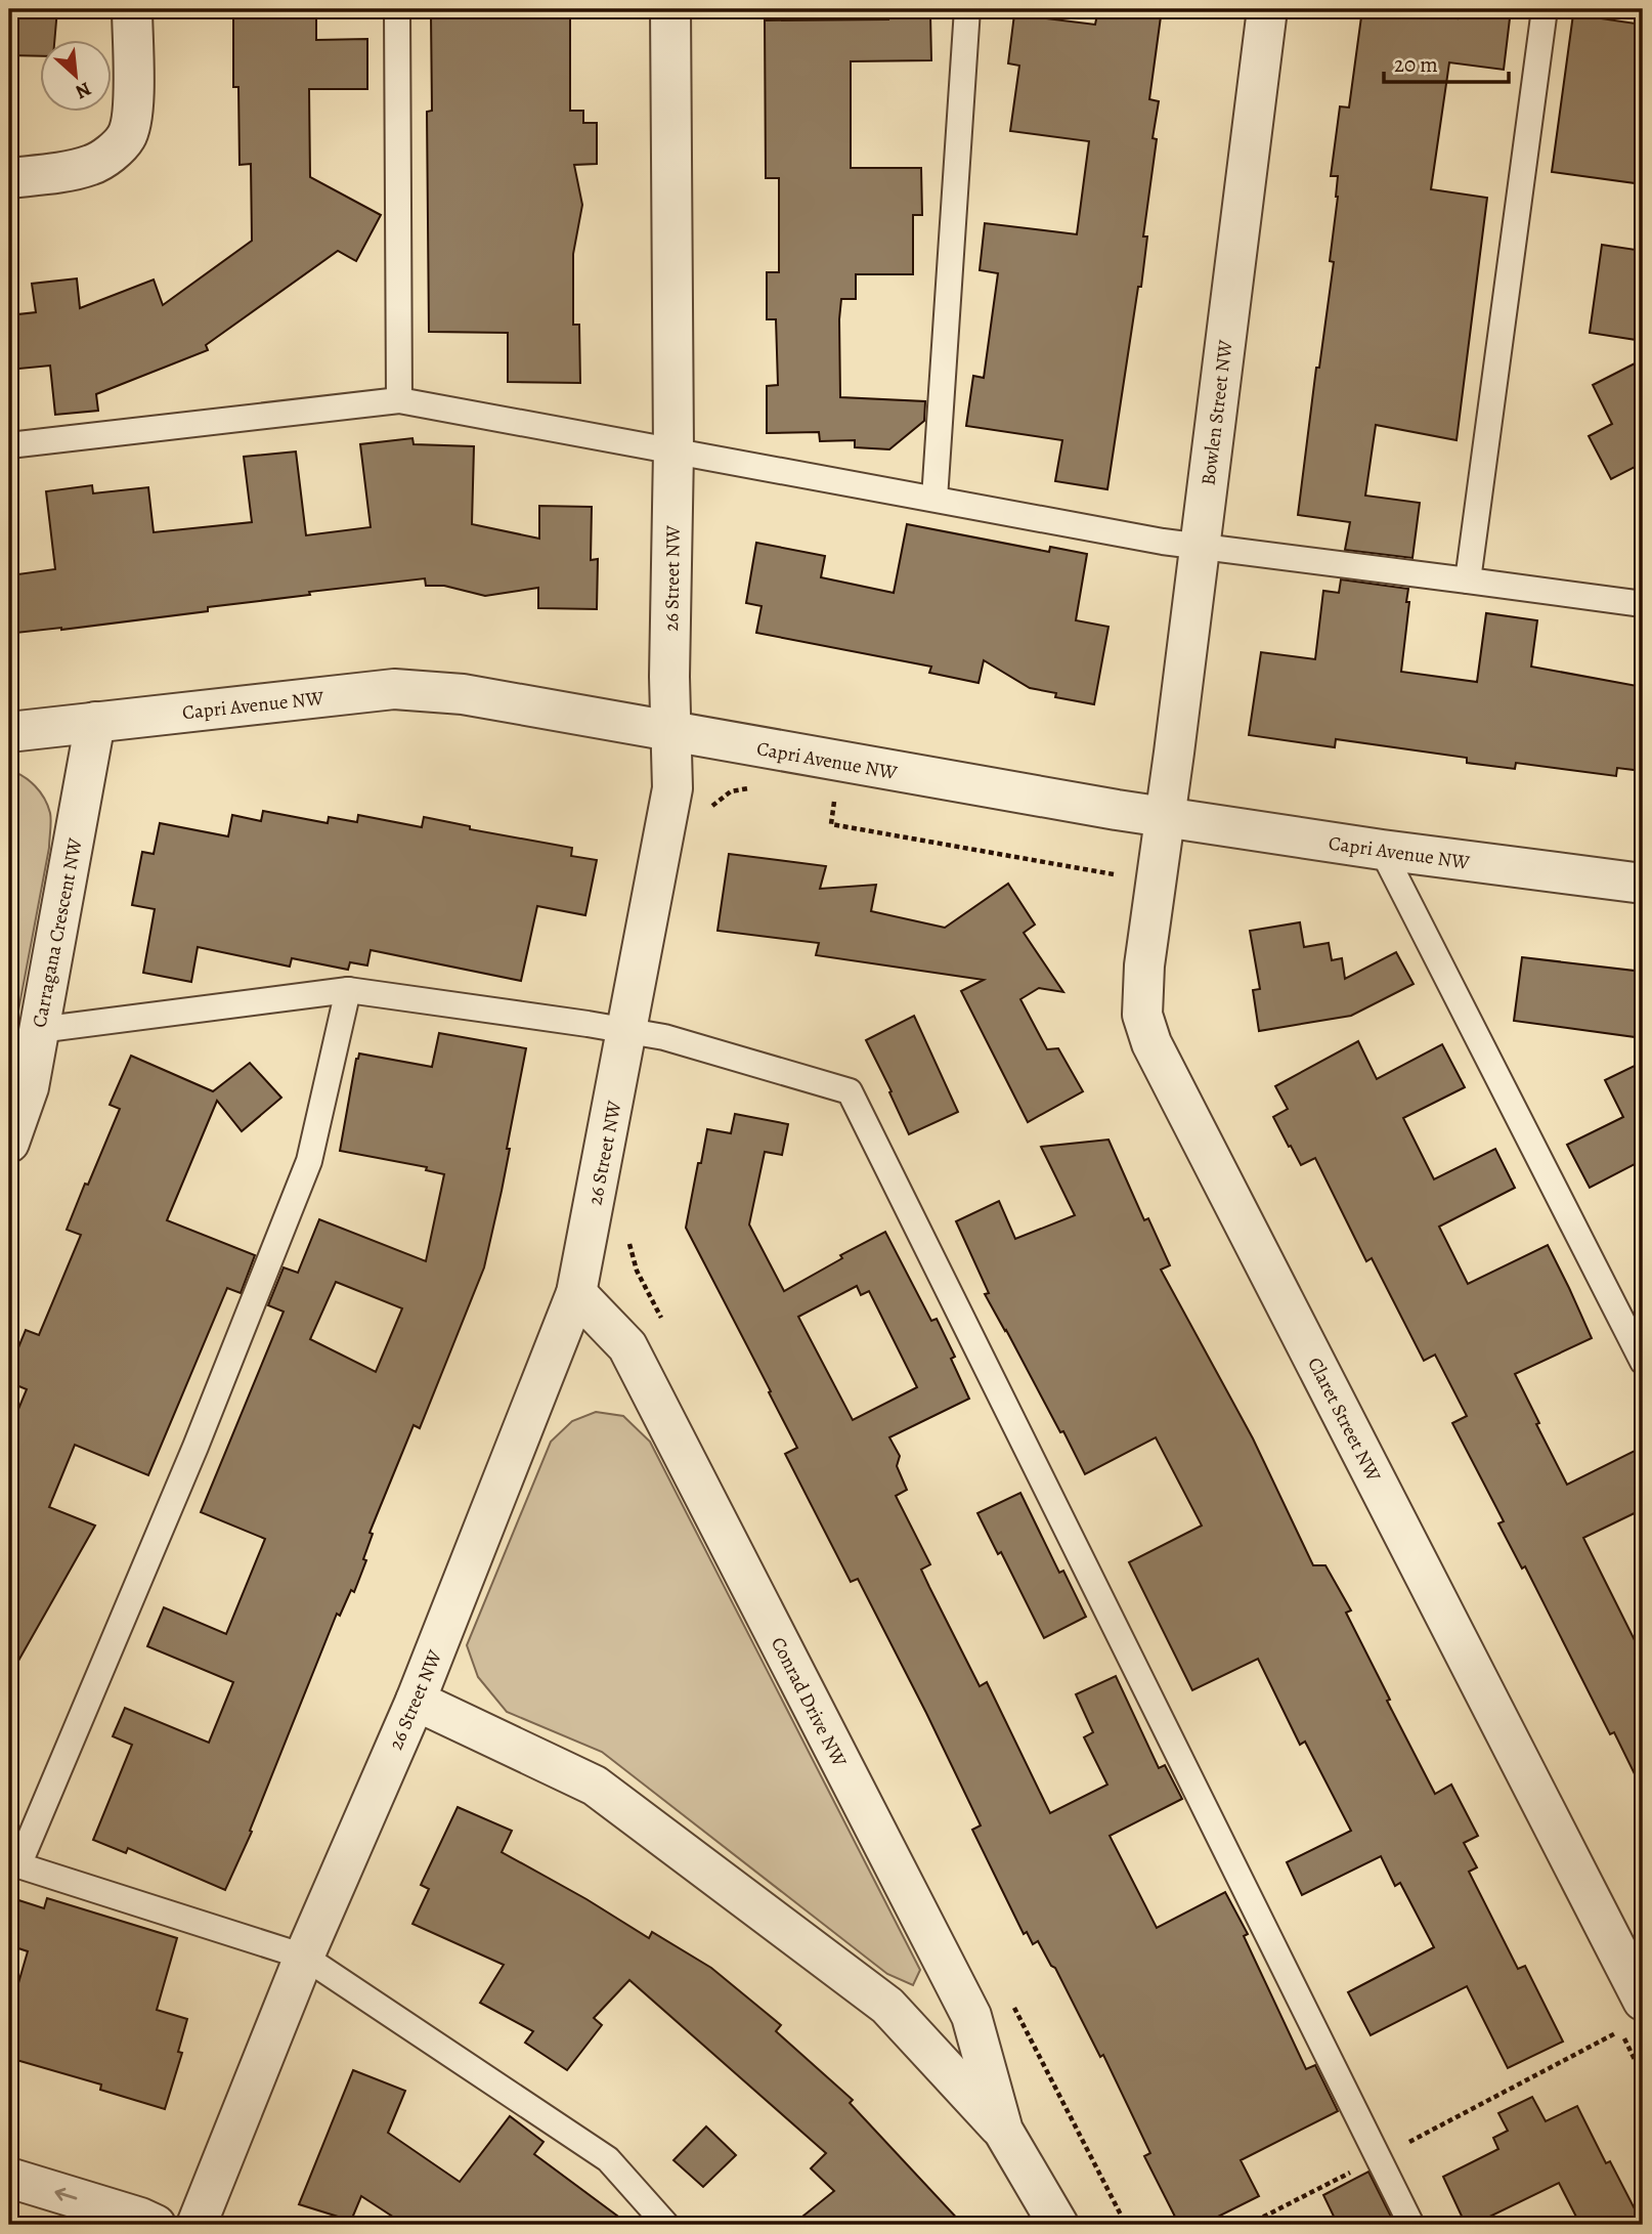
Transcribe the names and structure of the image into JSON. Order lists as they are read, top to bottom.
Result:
{
  "streets": {
    "street": [
      "Bowlen Street NW",
      "26 Street NW",
      "Capri Avenue NW",
      "Carragana Crescent NW",
      "Claret Street NW",
      "Conrad Drive NW"
    ]
  },
  "crossings": [
    ["Bowlen Street NW", "Capri Avenue NW"],
    ["Bowlen Street NW", "Claret Street NW"],
    ["26 Street NW", "Capri Avenue NW"],
    ["26 Street NW", "Conrad Drive NW"],
    ["Capri Avenue NW", "Carragana Crescent NW"],
    ["Capri Avenue NW", "Claret Street NW"]
  ],
  "scale_bar": "20 m",
  "north": "bottom right"
}
